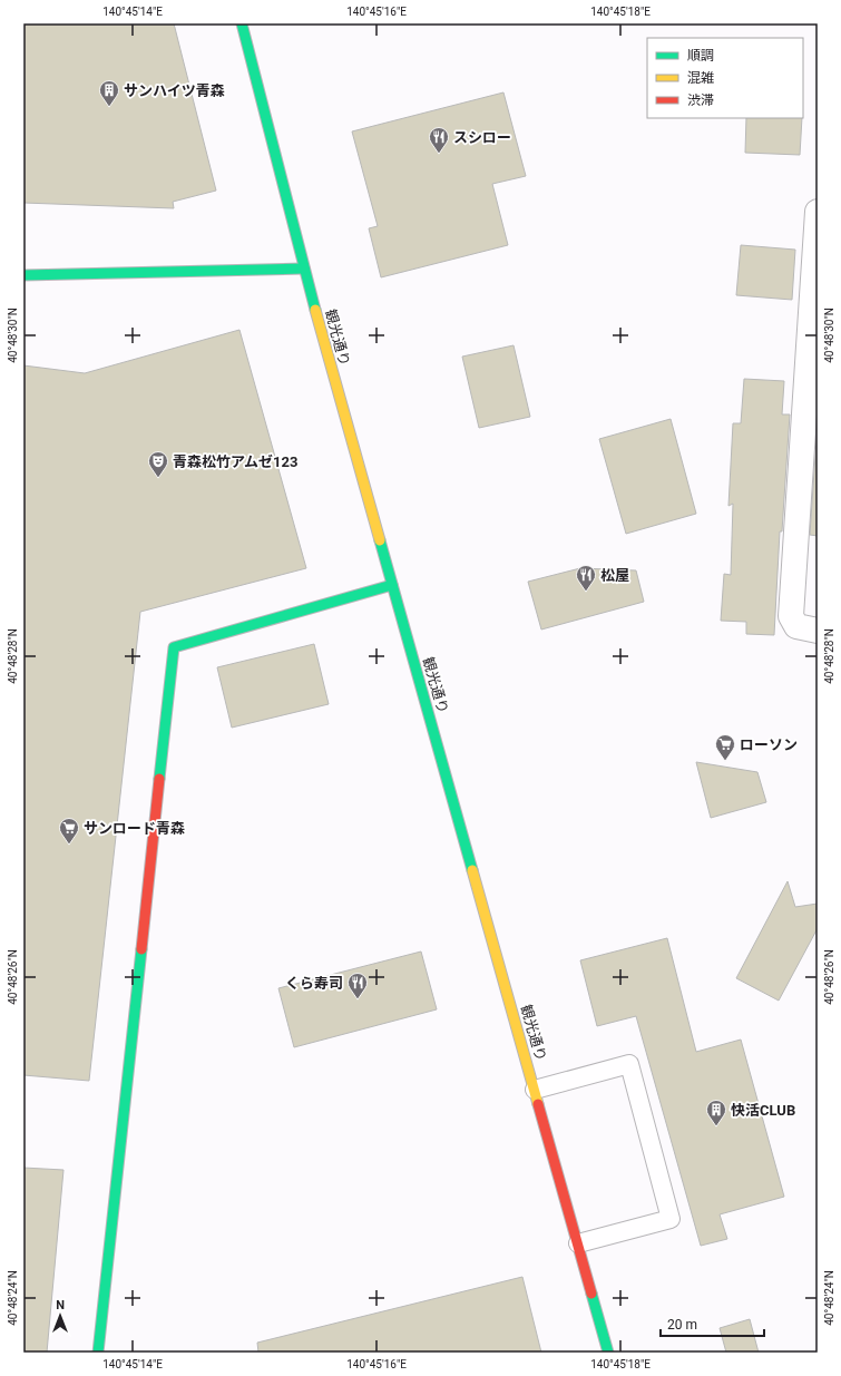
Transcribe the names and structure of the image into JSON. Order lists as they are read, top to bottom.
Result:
{
  "streets": {
    "main road": ["観光通り"]
  },
  "places": {
    "building": ["サンハイツ青森", "快活CLUB"],
    "restaurant": ["スシロー", "松屋", "くら寿司"],
    "theatre": ["青森松竹アムゼ123"],
    "supermarket": ["ローソン", "サンロード青森"]
  },
  "legend": ["順調", "混雑", "渋滞"],
  "scale_bar": "20 m",
  "north": "top",
  "coordinates": [
    "140°45'14\"E",
    "140°45'16\"E",
    "140°45'18\"E",
    "40°48'30\"N",
    "40°48'28\"N",
    "40°48'26\"N",
    "40°48'24\"N"
  ]
}
